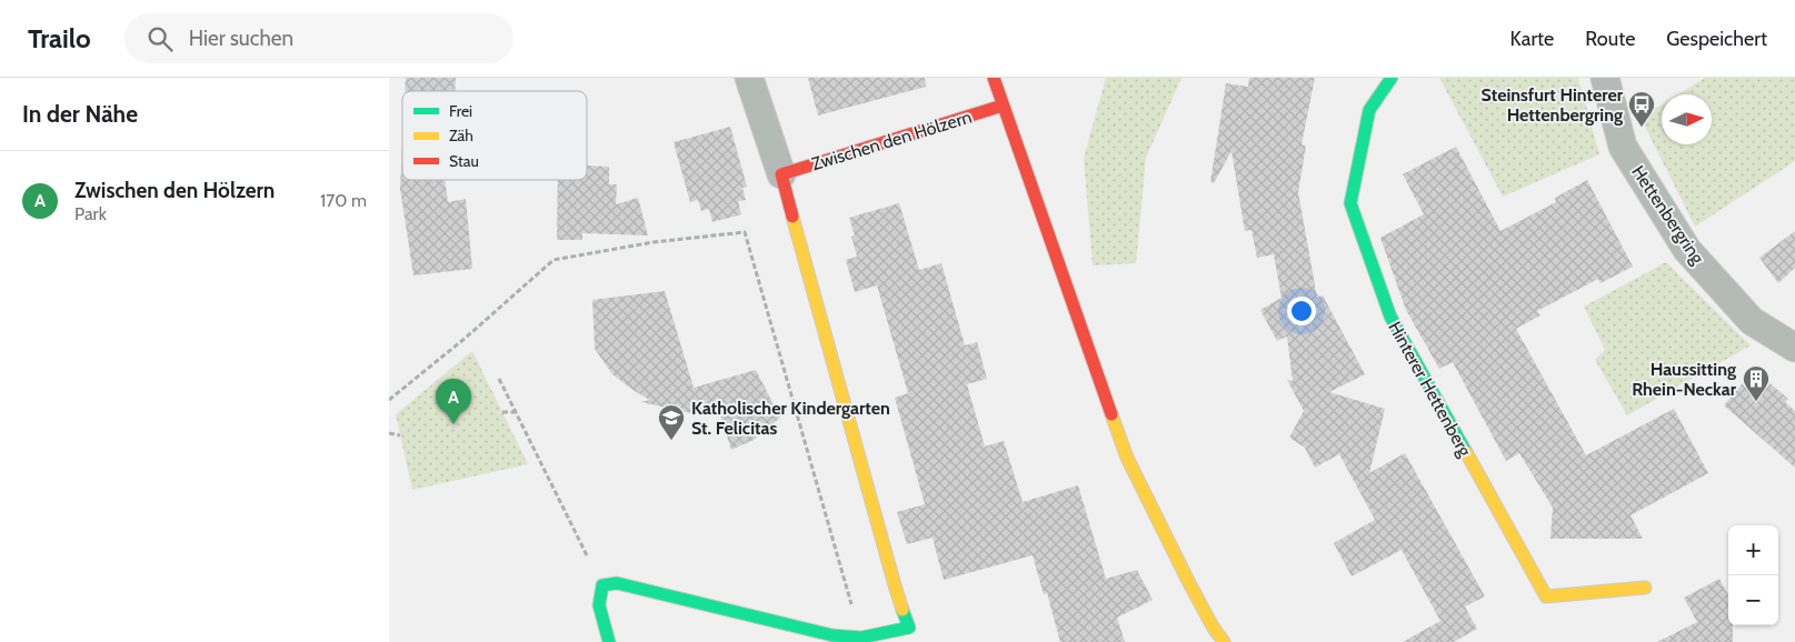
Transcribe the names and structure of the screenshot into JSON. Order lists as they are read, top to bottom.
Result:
{
  "streets": {
    "street": ["Zwischen den Hölzern", "Hettenbergring", "Hinterer Hettenberg"]
  },
  "places": {
    "bus stop": ["Steinsfurt Hinterer Hettenbergring"],
    "building": ["Haussitting Rhein-Neckar"],
    "school or university": ["Katholischer Kindergarten St. Felicitas"]
  },
  "legend": ["Frei", "Zäh", "Stau"],
  "north": "right",
  "page": {
    "header": "Trailo",
    "search": "Hier suchen",
    "nav": ["Karte", "Route", "Gespeichert"],
    "heading": "In der Nähe",
    "list": [
      {
        "mark": "A",
        "name": "Zwischen den Hölzern",
        "note": "Park",
        "value": "170 m"
      }
    ],
    "pins": "A",
    "map_buttons": ["+", "−"]
  }
}
